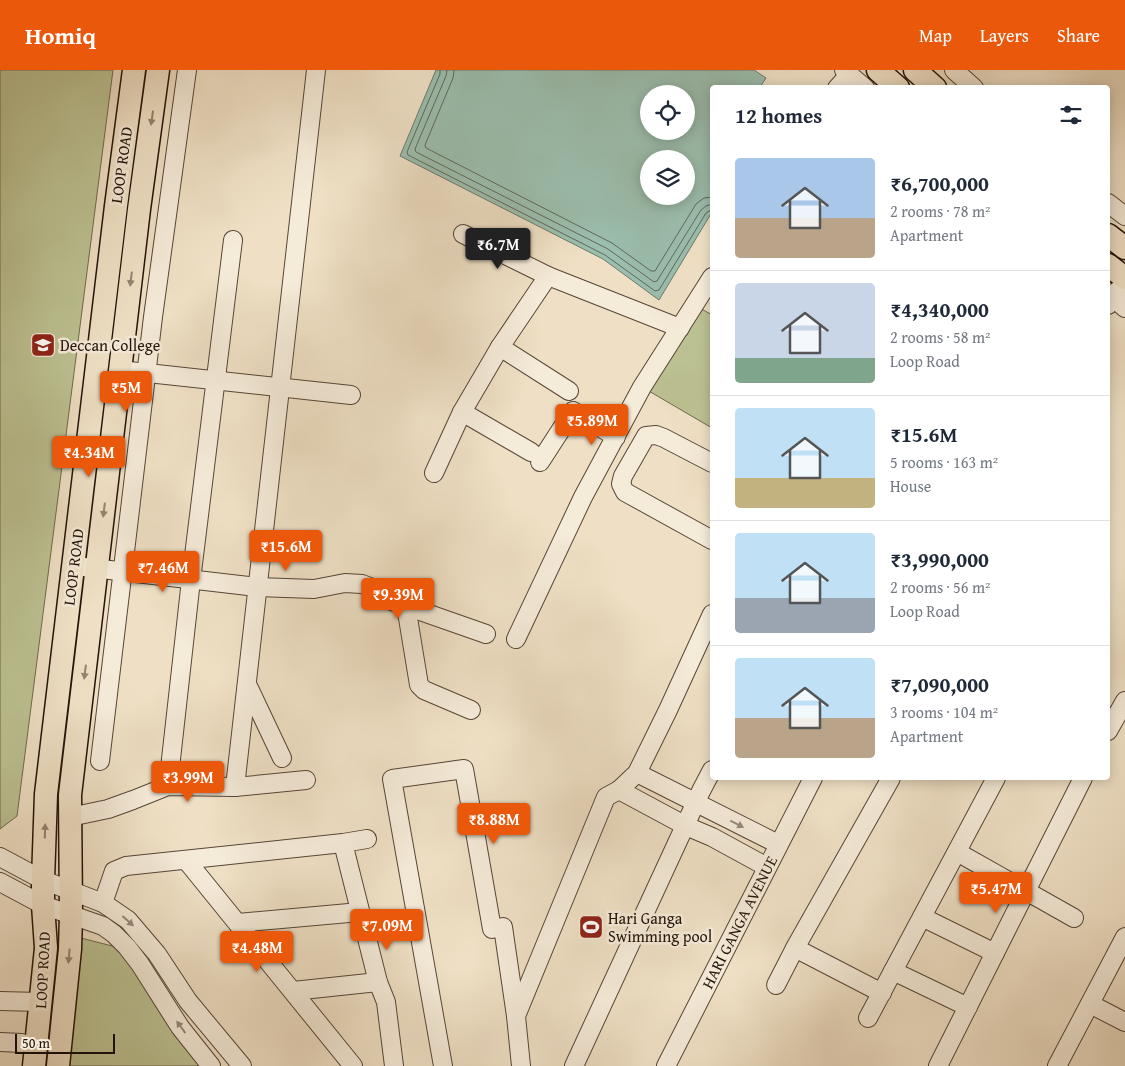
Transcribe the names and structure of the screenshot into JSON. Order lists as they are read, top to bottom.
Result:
{
  "streets": {
    "main road": ["LOOP ROAD"],
    "street": ["HARI GANGA AVENUE"]
  },
  "places": {
    "school or university": ["Deccan College"],
    "sports": ["Hari Ganga Swimming pool"]
  },
  "scale_bar": "50 m",
  "page": {
    "header": "Homiq",
    "nav": ["Map", "Layers", "Share"],
    "heading": "12 homes",
    "list": [
      {
        "name": "₹6,700,000",
        "note": "2 rooms · 78 m² · Apartment"
      },
      {
        "name": "₹4,340,000",
        "note": "2 rooms · 58 m² · Loop Road"
      },
      {
        "name": "₹15.6M",
        "note": "5 rooms · 163 m² · House"
      },
      {
        "name": "₹3,990,000",
        "note": "2 rooms · 56 m² · Loop Road"
      },
      {
        "name": "₹7,090,000",
        "note": "3 rooms · 104 m² · Apartment"
      }
    ],
    "price": [
      "₹6.7M",
      "₹5M",
      "₹5.89M",
      "₹4.34M",
      "₹15.6M",
      "₹7.46M",
      "₹9.39M",
      "₹3.99M",
      "₹8.88M",
      "₹5.47M",
      "₹7.09M",
      "₹4.48M"
    ],
    "scale": "50 m"
  }
}
